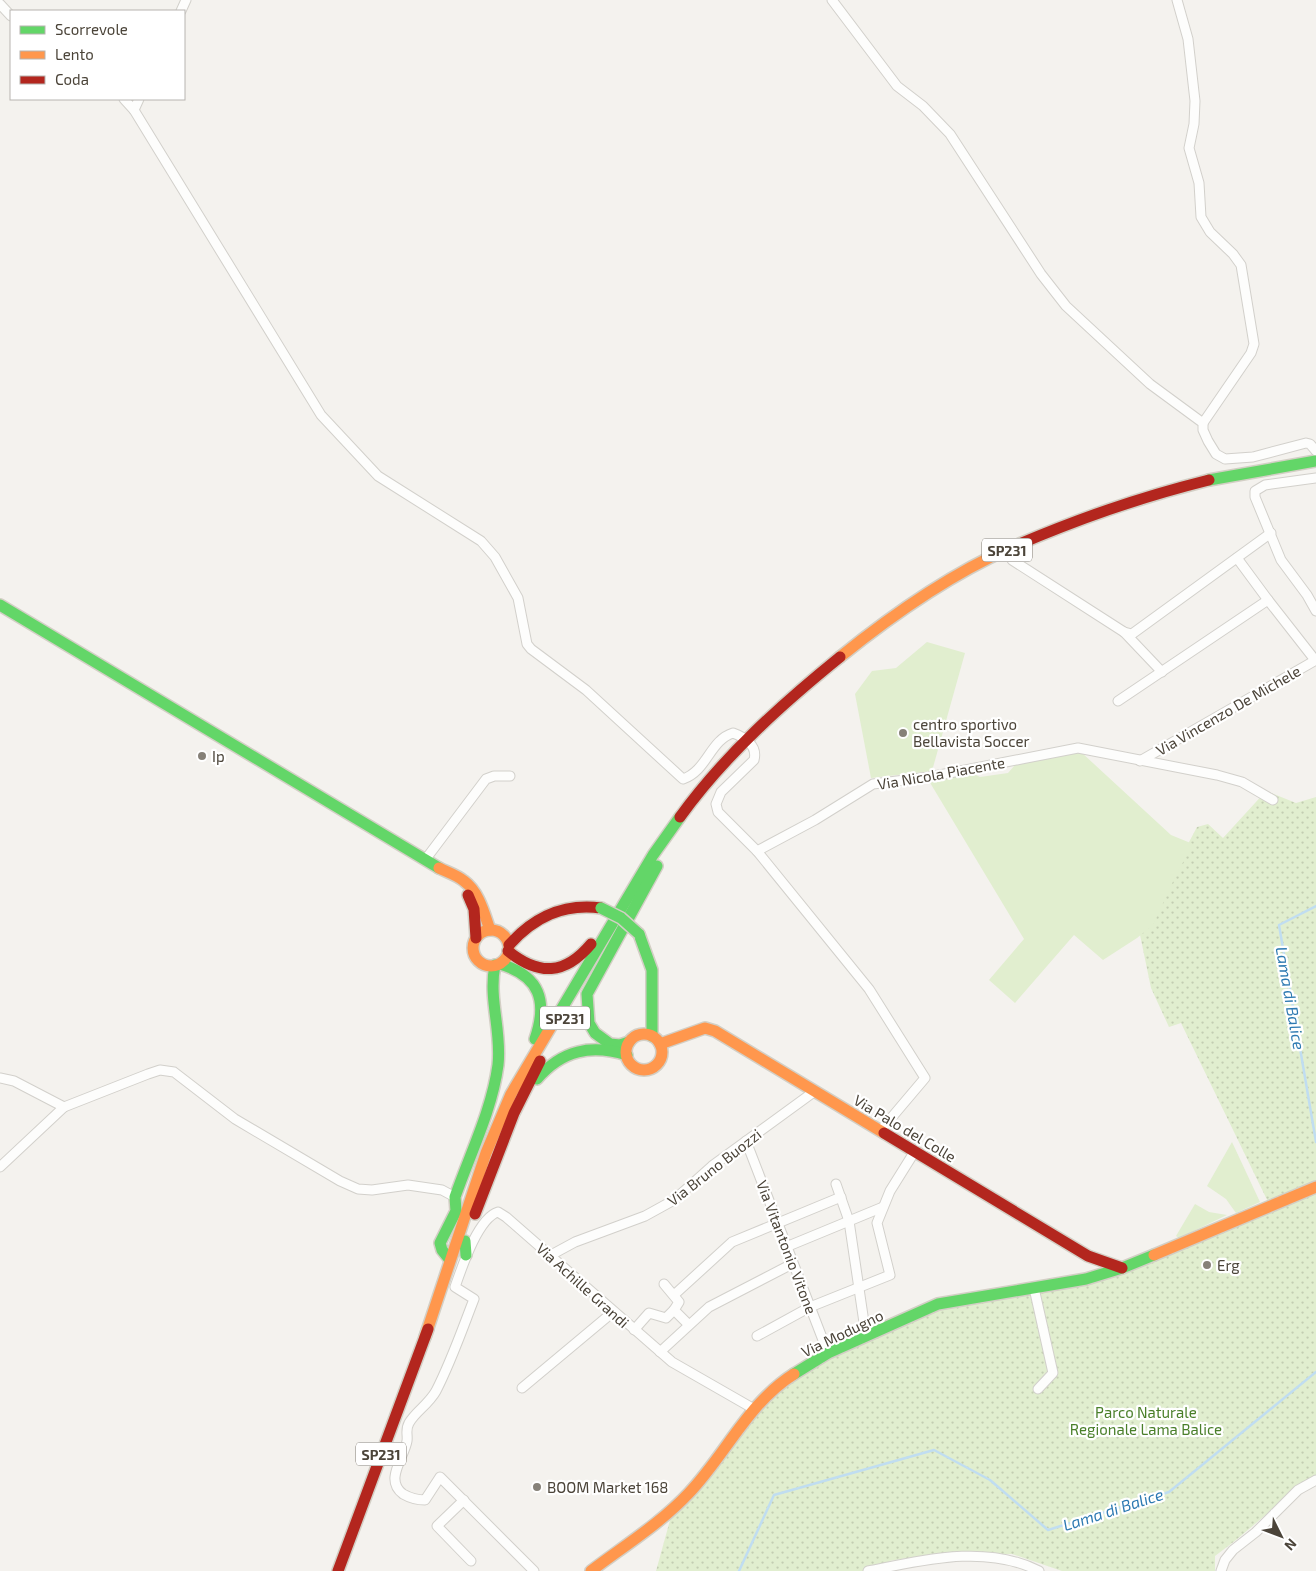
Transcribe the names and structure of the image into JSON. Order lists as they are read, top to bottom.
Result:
{
  "streets": {
    "main road": ["SP231", "Via Palo del Colle", "Via Modugno"],
    "street": [
      "Via Vincenzo De Michele",
      "Via Nicola Piacente",
      "Via Bruno Buozzi",
      "Via Vitantonio Vitone",
      "Via Achille Grandi"
    ]
  },
  "crossings": [
    ["Via Vincenzo De Michele", "Via Nicola Piacente"],
    ["Via Palo del Colle", "Via Bruno Buozzi"],
    ["Via Palo del Colle", "Via Modugno"],
    ["Via Bruno Buozzi", "Via Vitantonio Vitone"],
    ["Via Bruno Buozzi", "Via Achille Grandi"],
    ["Via Vitantonio Vitone", "Via Modugno"],
    ["Via Achille Grandi", "Via Modugno"]
  ],
  "water": ["Lama di Balice"],
  "parks": ["Parco Naturale Regionale Lama Balice"],
  "places": [
    "centro sportivo Bellavista Soccer",
    "Ip",
    "Erg",
    "BOOM Market 168"
  ],
  "legend": ["Scorrevole", "Lento", "Coda"],
  "north": "bottom right"
}
